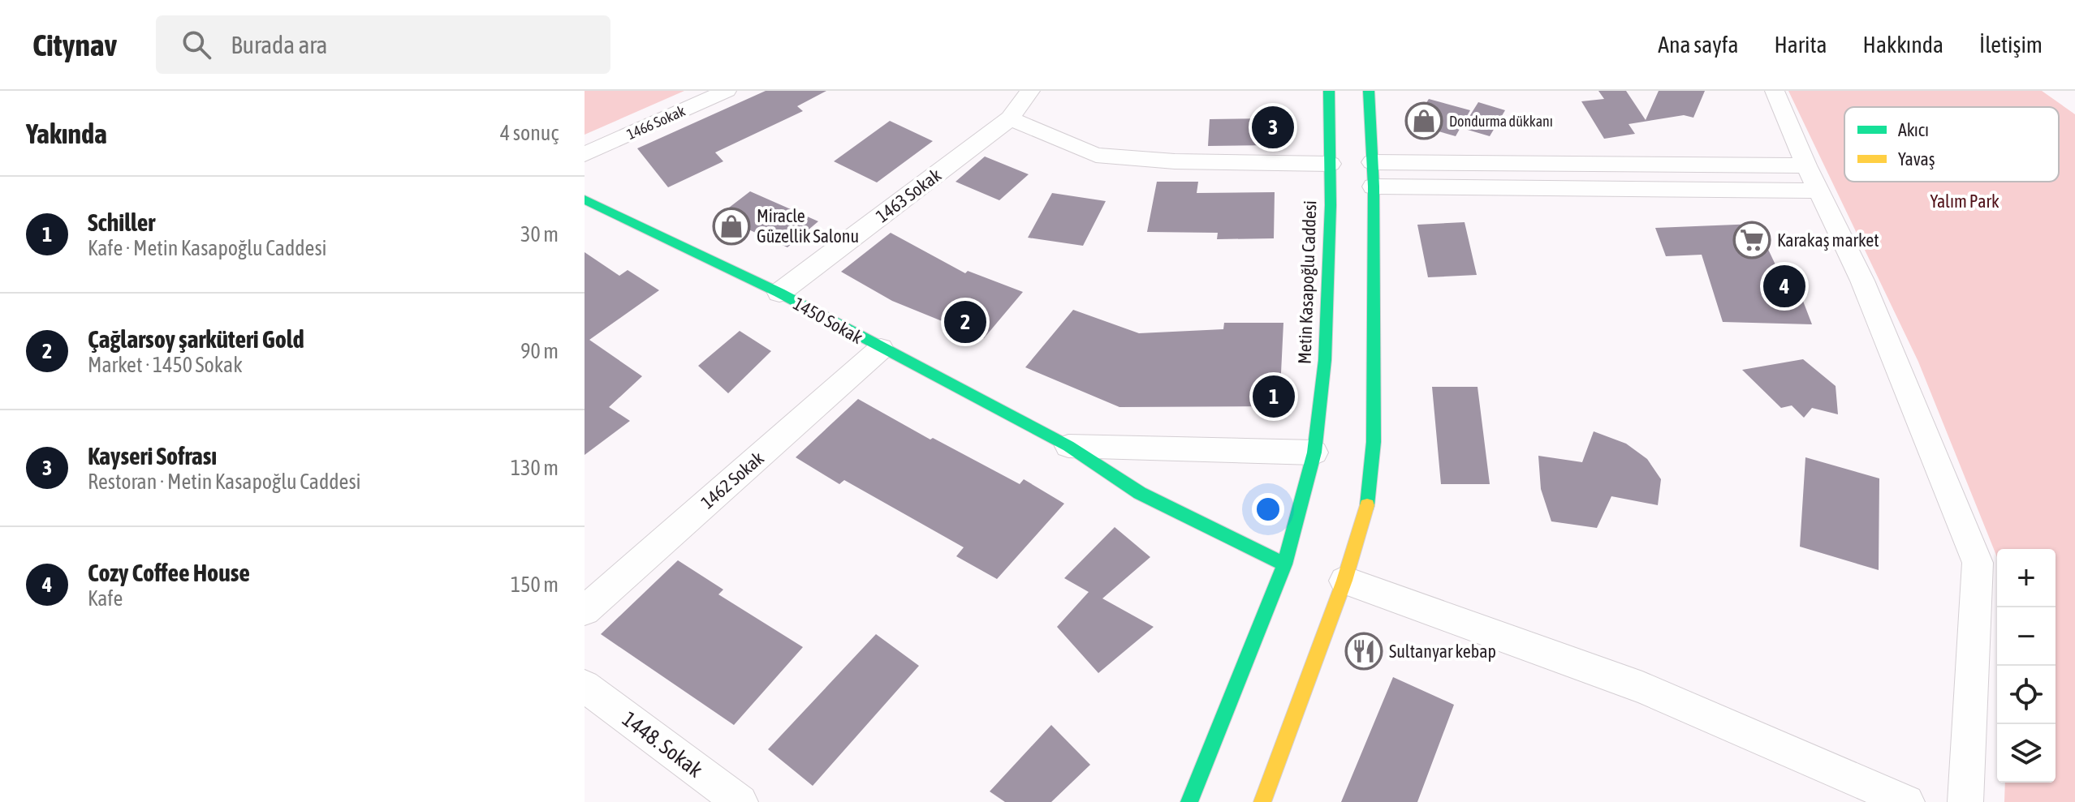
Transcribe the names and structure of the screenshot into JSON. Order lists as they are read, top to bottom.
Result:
{
  "streets": {
    "main road": ["Metin Kasapoğlu Caddesi", "1450 Sokak"],
    "street": [
      "1466 Sokak",
      "1463 Sokak",
      "1462 Sokak",
      "1448. Sokak"
    ]
  },
  "crossings": [
    ["1463 Sokak", "1450 Sokak"],
    ["Metin Kasapoğlu Caddesi", "1450 Sokak"],
    ["1450 Sokak", "1462 Sokak"]
  ],
  "parks": ["Yalım Park"],
  "places": {
    "shop": ["Dondurma dükkanı", "Miracle Güzellik Salonu"],
    "supermarket": ["Karakaş market"],
    "restaurant": ["Sultanyar kebap"]
  },
  "legend": ["Akıcı", "Yavaş"],
  "page": {
    "header": "Citynav",
    "search": "Burada ara",
    "nav": [
      "Ana sayfa",
      "Harita",
      "Hakkında",
      "İletişim"
    ],
    "heading": ["Yakında", "4 sonuç"],
    "pins": [
      "3",
      "4",
      "2",
      "1"
    ],
    "list": [
      {
        "mark": "1",
        "name": "Schiller",
        "note": "Kafe · Metin Kasapoğlu Caddesi",
        "value": "30 m"
      },
      {
        "mark": "2",
        "name": "Çağlarsoy şarküteri Gold",
        "note": "Market · 1450 Sokak",
        "value": "90 m"
      },
      {
        "mark": "3",
        "name": "Kayseri Sofrası",
        "note": "Restoran · Metin Kasapoğlu Caddesi",
        "value": "130 m"
      },
      {
        "mark": "4",
        "name": "Cozy Coffee House",
        "note": "Kafe",
        "value": "150 m"
      }
    ],
    "map_buttons": ["+", "−"]
  }
}
